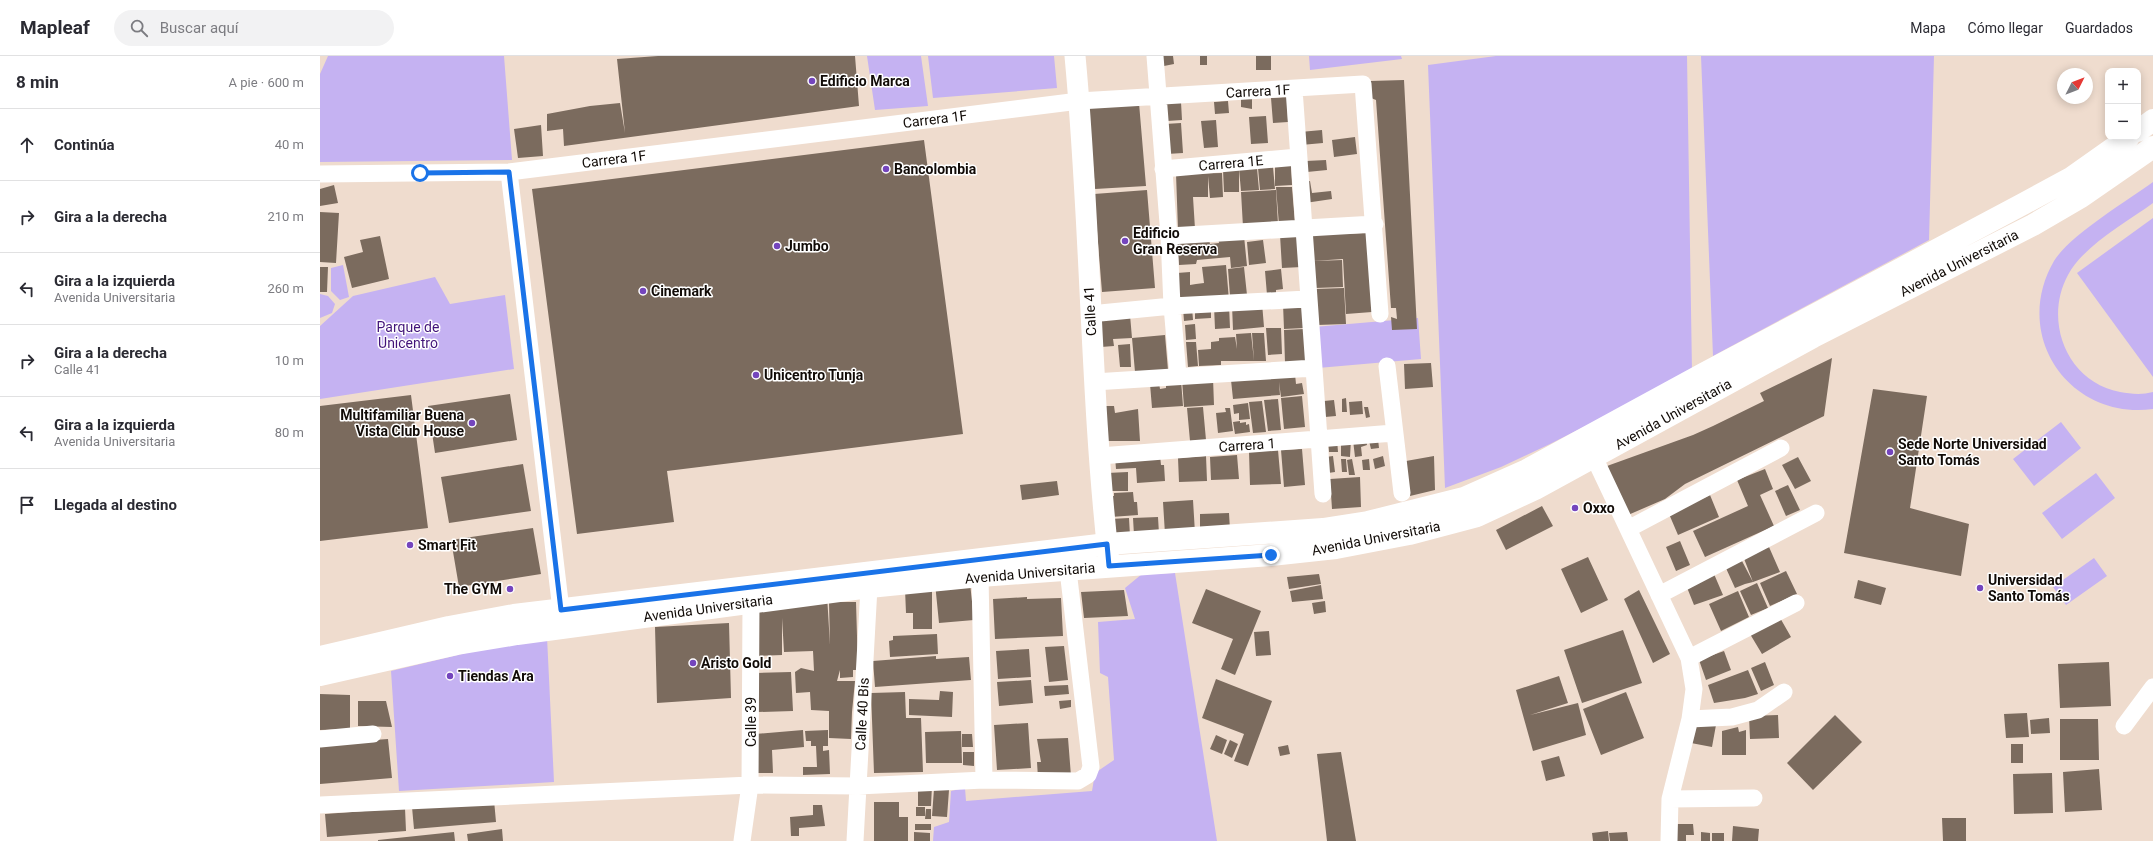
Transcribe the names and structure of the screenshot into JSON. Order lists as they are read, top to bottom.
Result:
{
  "streets": {
    "main road": ["Avenida Universitaria"],
    "street": [
      "Carrera 1F",
      "Carrera 1E",
      "Calle 41",
      "Carrera 1",
      "Calle 40 Bis",
      "Calle 39"
    ]
  },
  "crossings": [
    ["Carrera 1F", "Calle 41"],
    ["Avenida Universitaria", "Calle 41"],
    ["Avenida Universitaria", "Calle 40 Bis"],
    ["Avenida Universitaria", "Calle 39"],
    ["Calle 41", "Carrera 1"]
  ],
  "parks": ["Parque de Unicentro"],
  "places": [
    "Edificio Marca",
    "Bancolombia",
    "Edificio Gran Reserva",
    "Jumbo",
    "Cinemark",
    "Unicentro Tunja",
    "Multifamiliar Buena Vista Club House",
    "Sede Norte Universidad Santo Tomás",
    "Oxxo",
    "Smart Fit",
    "Universidad Santo Tomás",
    "The GYM",
    "Aristo Gold",
    "Tiendas Ara"
  ],
  "north": "top right",
  "page": {
    "header": "Mapleaf",
    "search": "Buscar aquí",
    "nav": ["Mapa", "Cómo llegar", "Guardados"],
    "heading": ["8 min", "A pie · 600 m"],
    "map_buttons": ["+", "−"],
    "list": [
      ["Continúa", "40 m"],
      ["Gira a la derecha", "210 m"],
      ["Gira a la izquierda", "Avenida Universitaria", "260 m"],
      ["Gira a la derecha", "Calle 41", "10 m"],
      ["Gira a la izquierda", "Avenida Universitaria", "80 m"],
      "Llegada al destino"
    ]
  }
}
